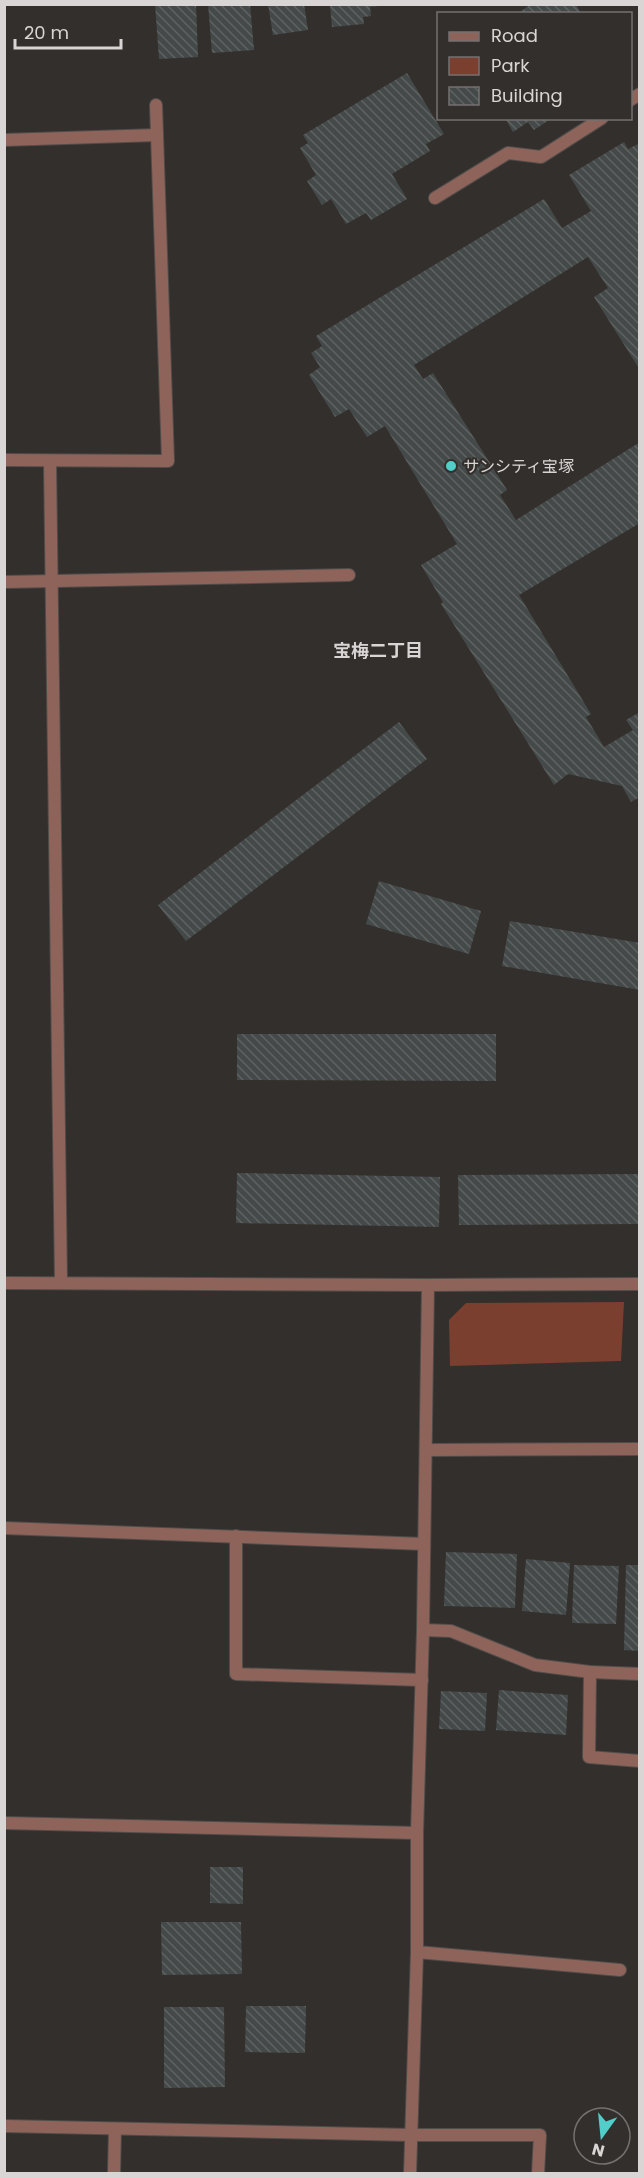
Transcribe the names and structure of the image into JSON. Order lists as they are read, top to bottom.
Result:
{
  "districts": ["宝梅二丁目"],
  "places": ["サンシティ宝塚"],
  "legend": ["Road", "Park", "Building"],
  "scale_bar": "20 m",
  "north": "bottom"
}
